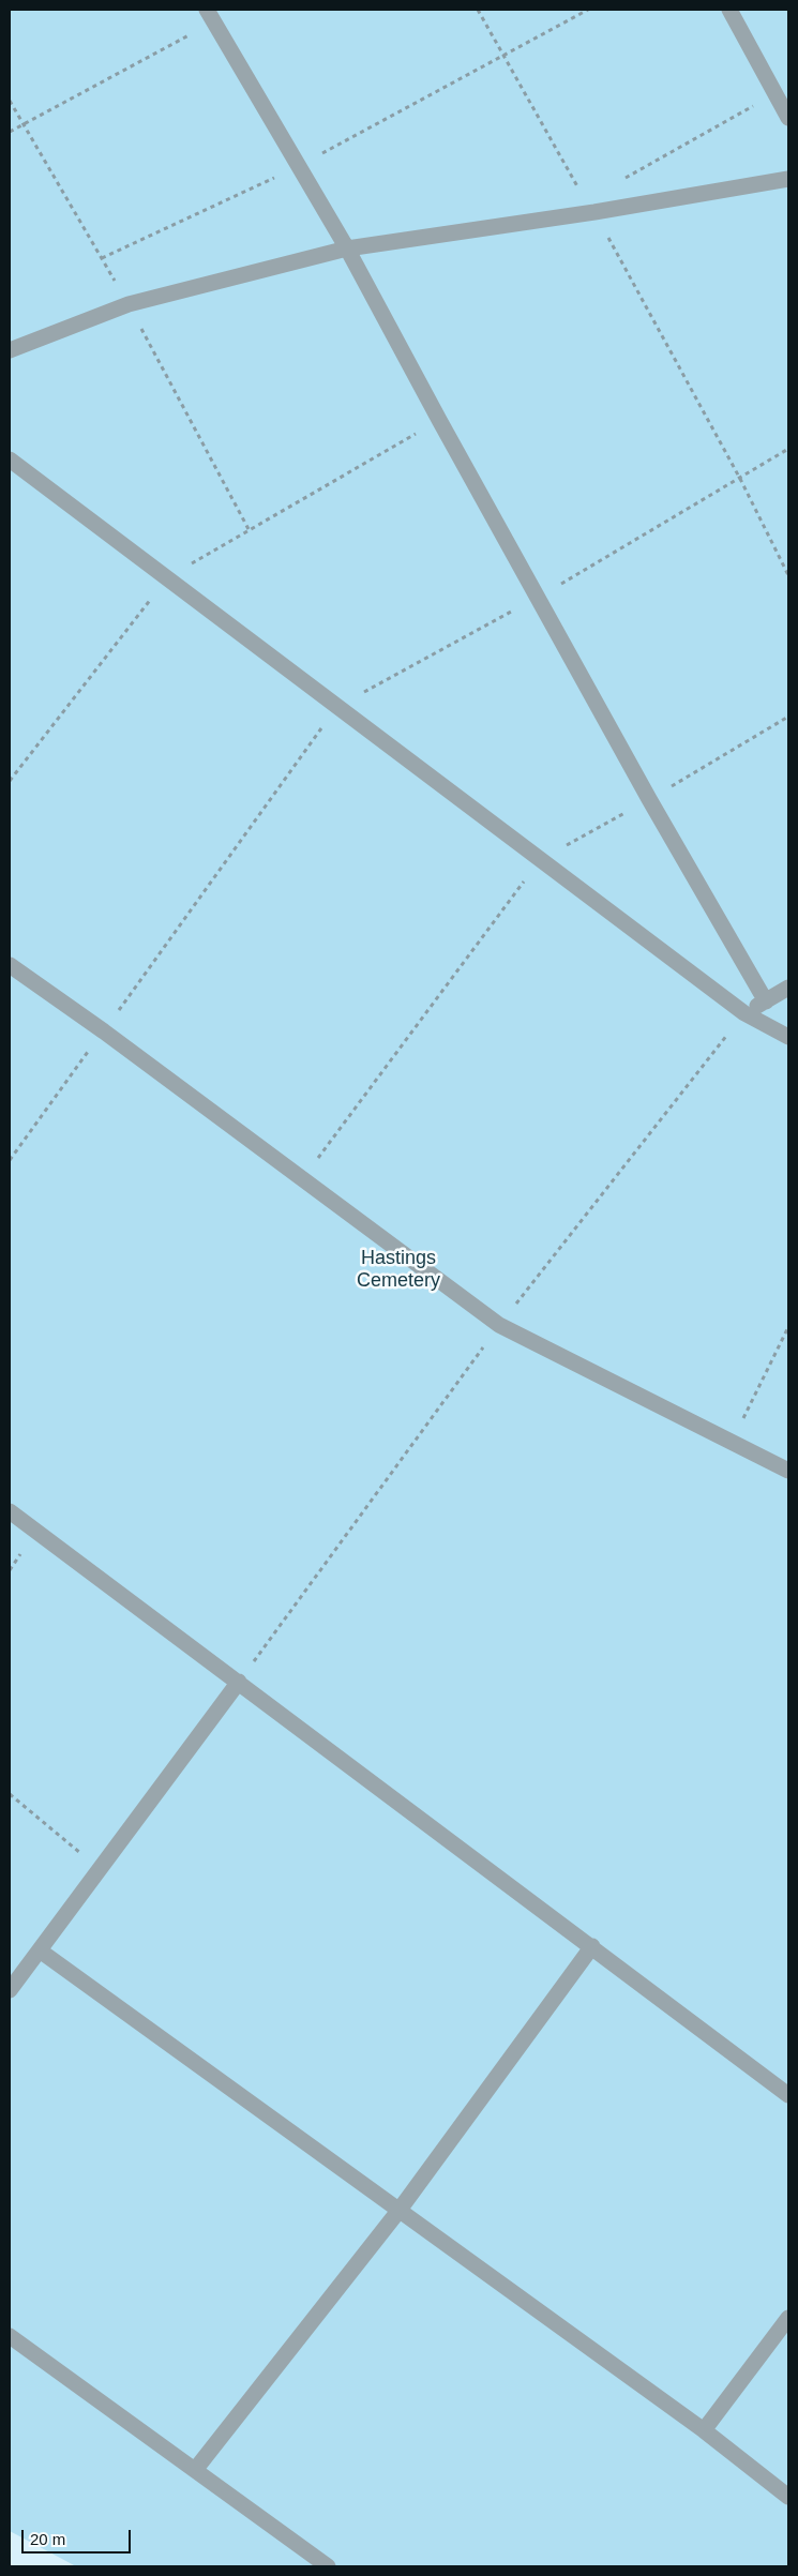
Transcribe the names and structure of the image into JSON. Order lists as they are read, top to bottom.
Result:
{
  "parks": ["Hastings Cemetery"],
  "scale_bar": "20 m"
}
